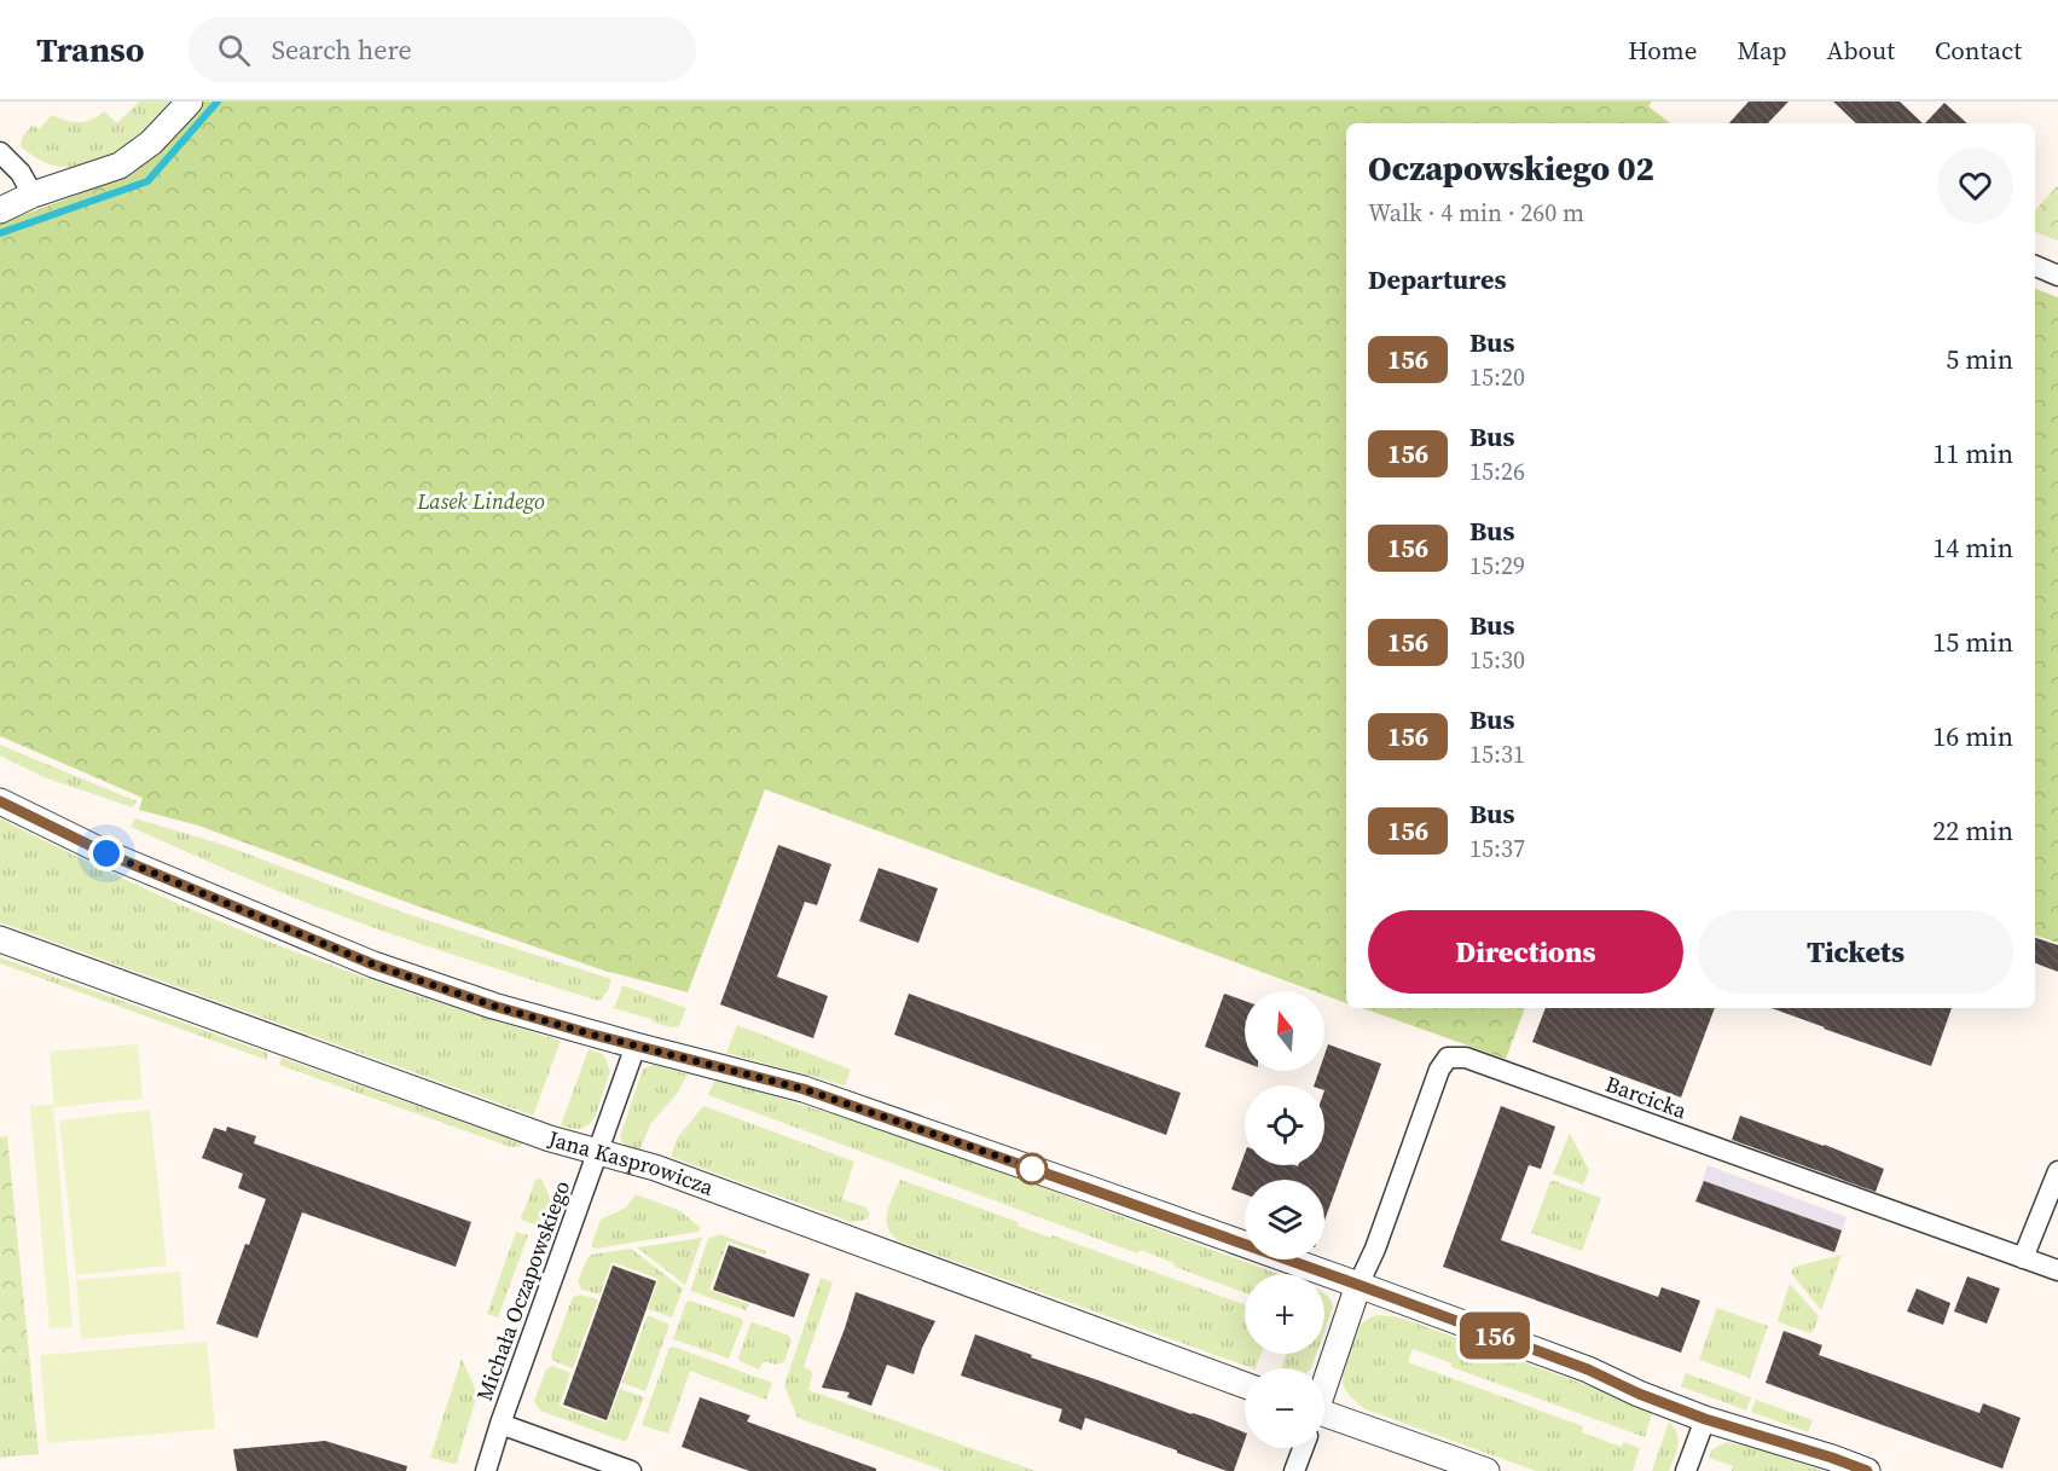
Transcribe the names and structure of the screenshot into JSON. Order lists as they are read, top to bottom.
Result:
{
  "streets": {
    "street": ["Barcicka", "Jana Kasprowicza", "Michała Oczapowskiego"]
  },
  "crossings": [
    ["Jana Kasprowicza", "Michała Oczapowskiego"]
  ],
  "parks": ["Lasek Lindego"],
  "lines": ["bus line 156"],
  "north": "top",
  "page": {
    "header": "Transo",
    "search": "Search here",
    "nav": [
      "Home",
      "Map",
      "About",
      "Contact"
    ],
    "on_map": "156",
    "heading": [
      ["Oczapowskiego 02", "Walk · 4 min · 260 m"],
      "Departures"
    ],
    "list": [
      {
        "mark": "156",
        "name": "Bus",
        "note": "15:20",
        "value": "5 min"
      },
      {
        "mark": "156",
        "name": "Bus",
        "note": "15:26",
        "value": "11 min"
      },
      {
        "mark": "156",
        "name": "Bus",
        "note": "15:29",
        "value": "14 min"
      },
      {
        "mark": "156",
        "name": "Bus",
        "note": "15:30",
        "value": "15 min"
      },
      {
        "mark": "156",
        "name": "Bus",
        "note": "15:31",
        "value": "16 min"
      },
      {
        "mark": "156",
        "name": "Bus",
        "note": "15:37",
        "value": "22 min"
      }
    ],
    "buttons": ["Directions", "Tickets"],
    "map_buttons": ["+", "−"]
  }
}
